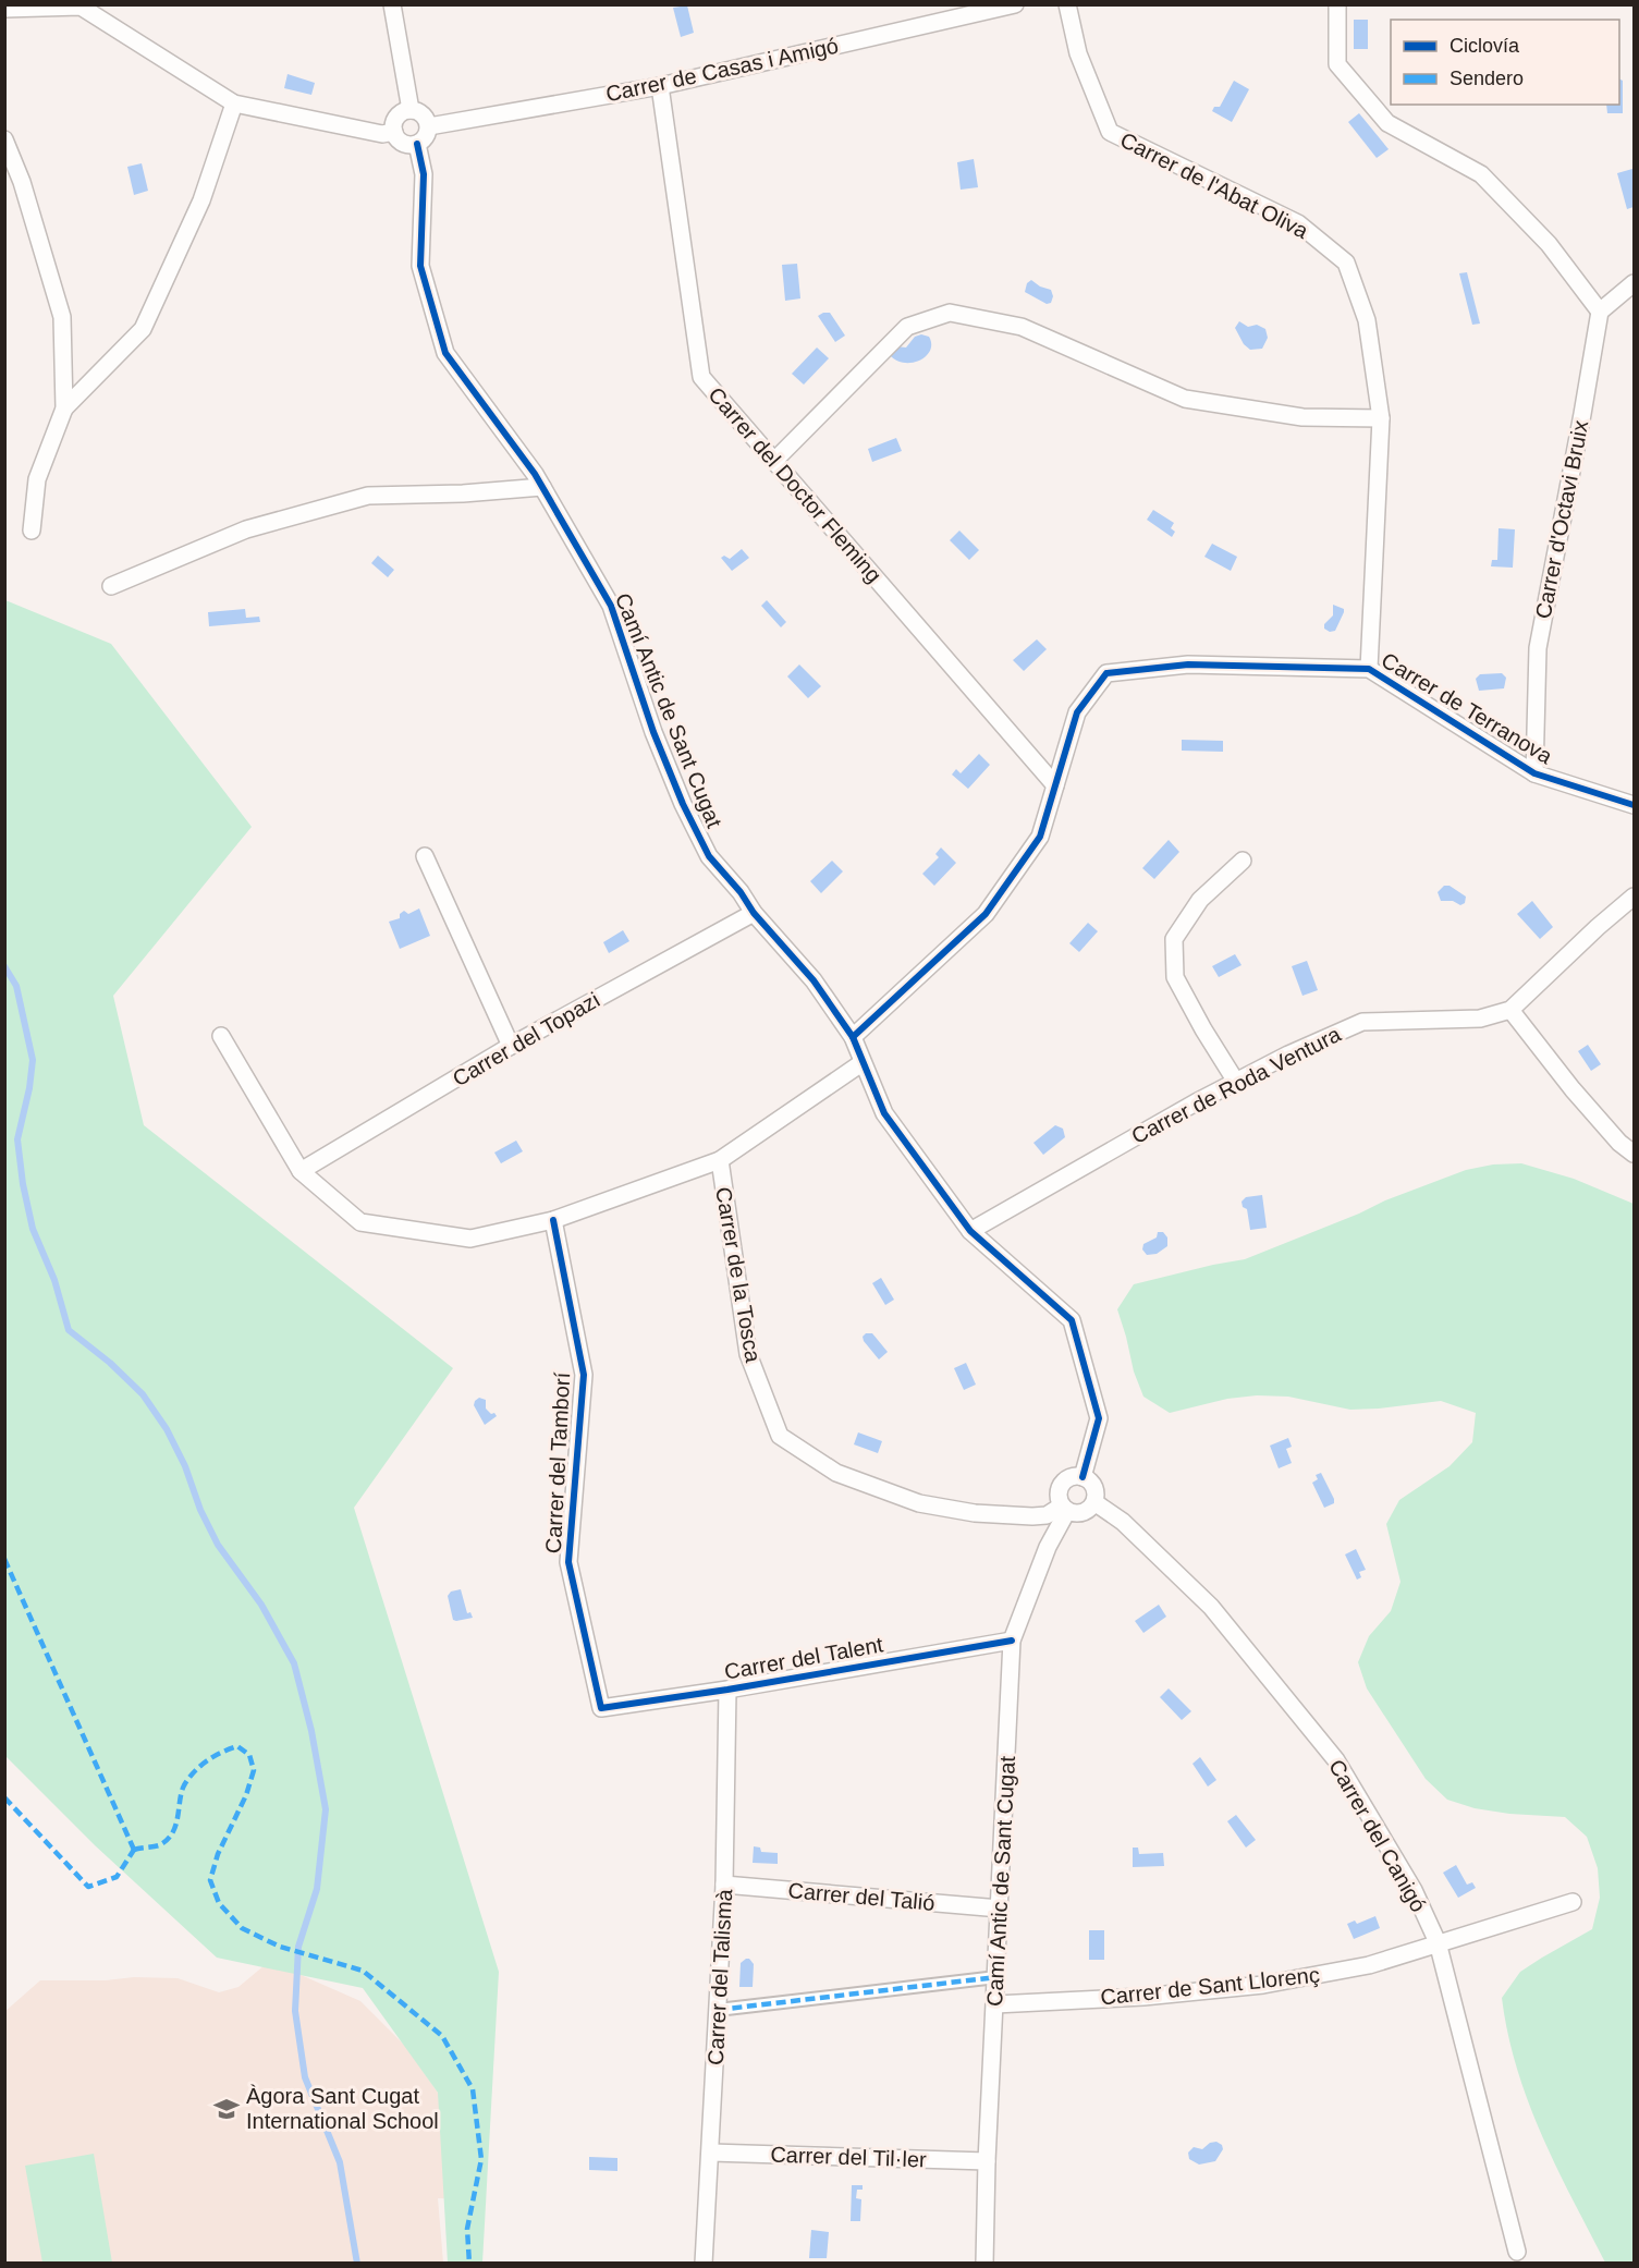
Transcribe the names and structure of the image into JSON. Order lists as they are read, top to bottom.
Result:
{
  "streets": {
    "street": [
      "Carrer de Casas i Amigó",
      "Carrer de l'Abat Oliva",
      "Carrer del Doctor Fleming",
      "Carrer d'Octavi Bruix",
      "Carrer de Terranova",
      "Camí Antic de Sant Cugat",
      "Carrer del Topazi",
      "Carrer de Roda Ventura",
      "Carrer de la Tosca",
      "Carrer del Tamborí",
      "Carrer del Talent",
      "Carrer del Canigó",
      "Carrer del Talió",
      "Carrer del Talismà",
      "Carrer de Sant Llorenç",
      "Carrer del Til·ler"
    ]
  },
  "crossings": [
    ["Carrer de Casas i Amigó", "Carrer del Doctor Fleming"],
    ["Carrer de Casas i Amigó", "Camí Antic de Sant Cugat"],
    ["Carrer de l'Abat Oliva", "Carrer de Terranova"],
    ["Carrer del Doctor Fleming", "Carrer de Terranova"],
    ["Carrer d'Octavi Bruix", "Carrer de Terranova"],
    ["Carrer de Terranova", "Camí Antic de Sant Cugat"],
    ["Camí Antic de Sant Cugat", "Carrer del Topazi"],
    ["Camí Antic de Sant Cugat", "Carrer de Roda Ventura"],
    ["Camí Antic de Sant Cugat", "Carrer de la Tosca"],
    ["Camí Antic de Sant Cugat", "Carrer del Talent"],
    ["Camí Antic de Sant Cugat", "Carrer del Canigó"],
    ["Camí Antic de Sant Cugat", "Carrer del Talió"],
    ["Camí Antic de Sant Cugat", "Carrer de Sant Llorenç"],
    ["Camí Antic de Sant Cugat", "Carrer del Til·ler"],
    ["Carrer de la Tosca", "Carrer del Canigó"],
    ["Carrer del Tamborí", "Carrer del Talent"],
    ["Carrer del Talent", "Carrer del Talismà"],
    ["Carrer del Canigó", "Carrer de Sant Llorenç"],
    ["Carrer del Talió", "Carrer del Talismà"],
    ["Carrer del Talismà", "Carrer del Til·ler"]
  ],
  "places": {
    "school or university": ["Àgora Sant Cugat International School"]
  },
  "legend": ["Ciclovía", "Sendero"]
}
